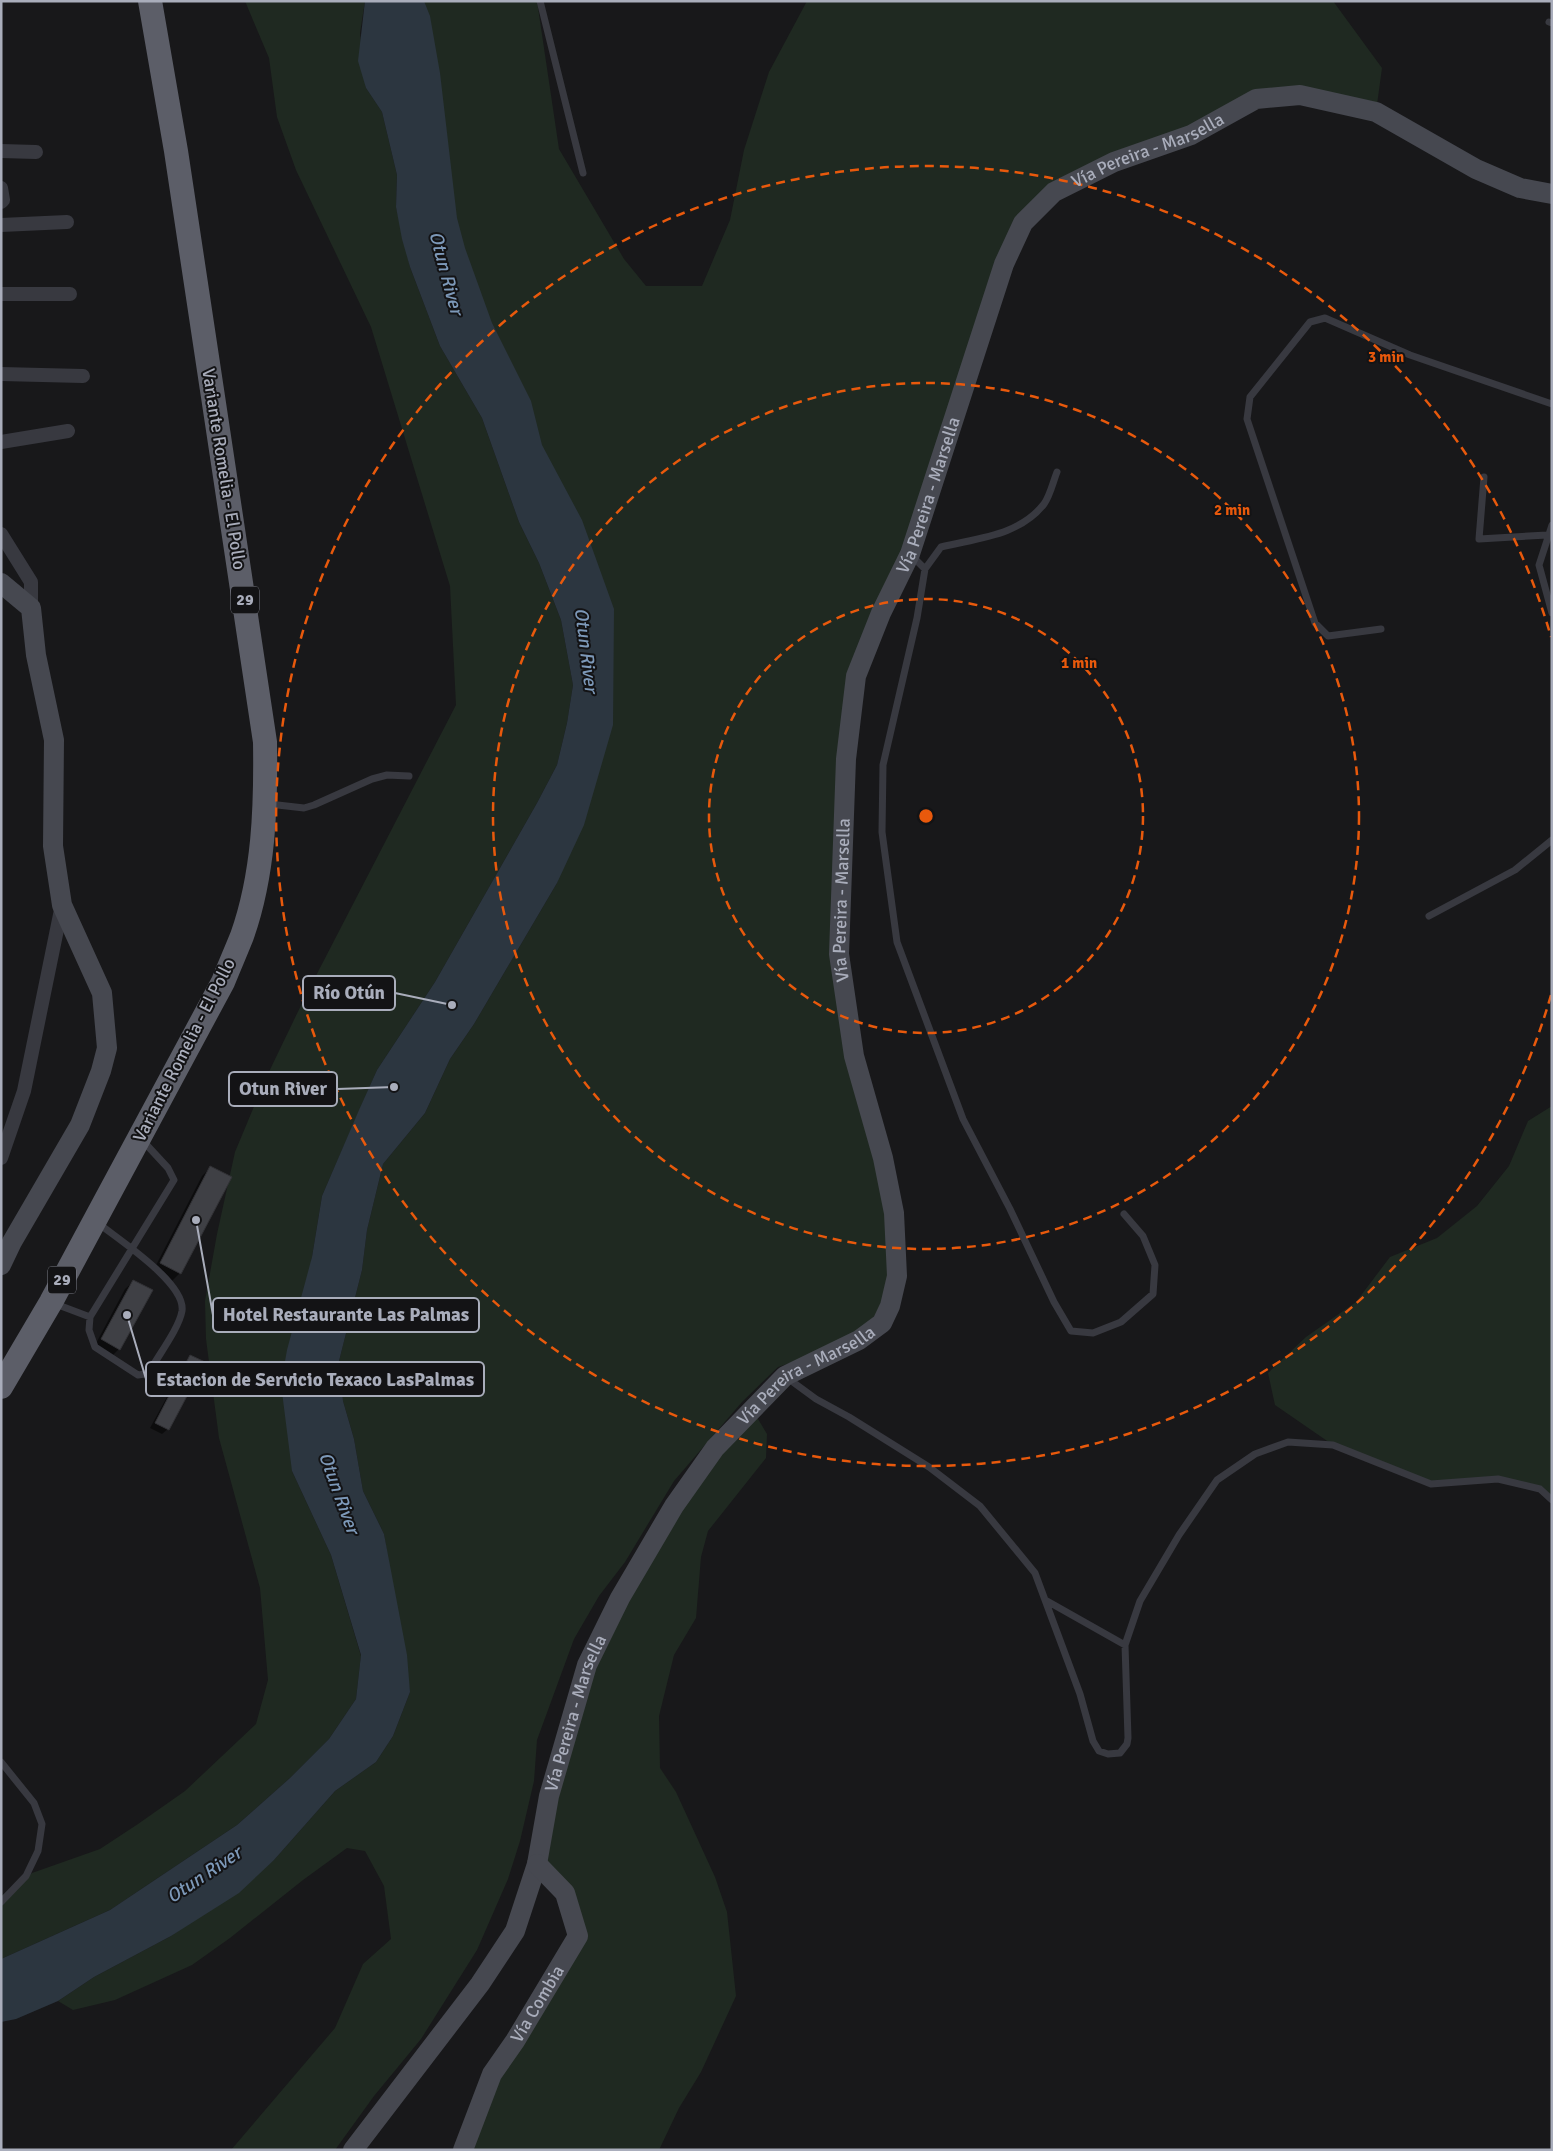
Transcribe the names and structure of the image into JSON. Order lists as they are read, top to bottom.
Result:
{
  "streets": {
    "highway": ["Variante Romelia - El Pollo", "29"],
    "main road": ["Vía Pereira - Marsella", "Vía Combia"]
  },
  "crossings": [
    ["Vía Pereira - Marsella", "Vía Combia"]
  ],
  "water": ["Otun River"],
  "places": [
    "Río Otún",
    "Otun River",
    "Hotel Restaurante Las Palmas",
    "Estacion de Servicio Texaco LasPalmas"
  ],
  "rings": ["3 min", "2 min", "1 min"]
}
